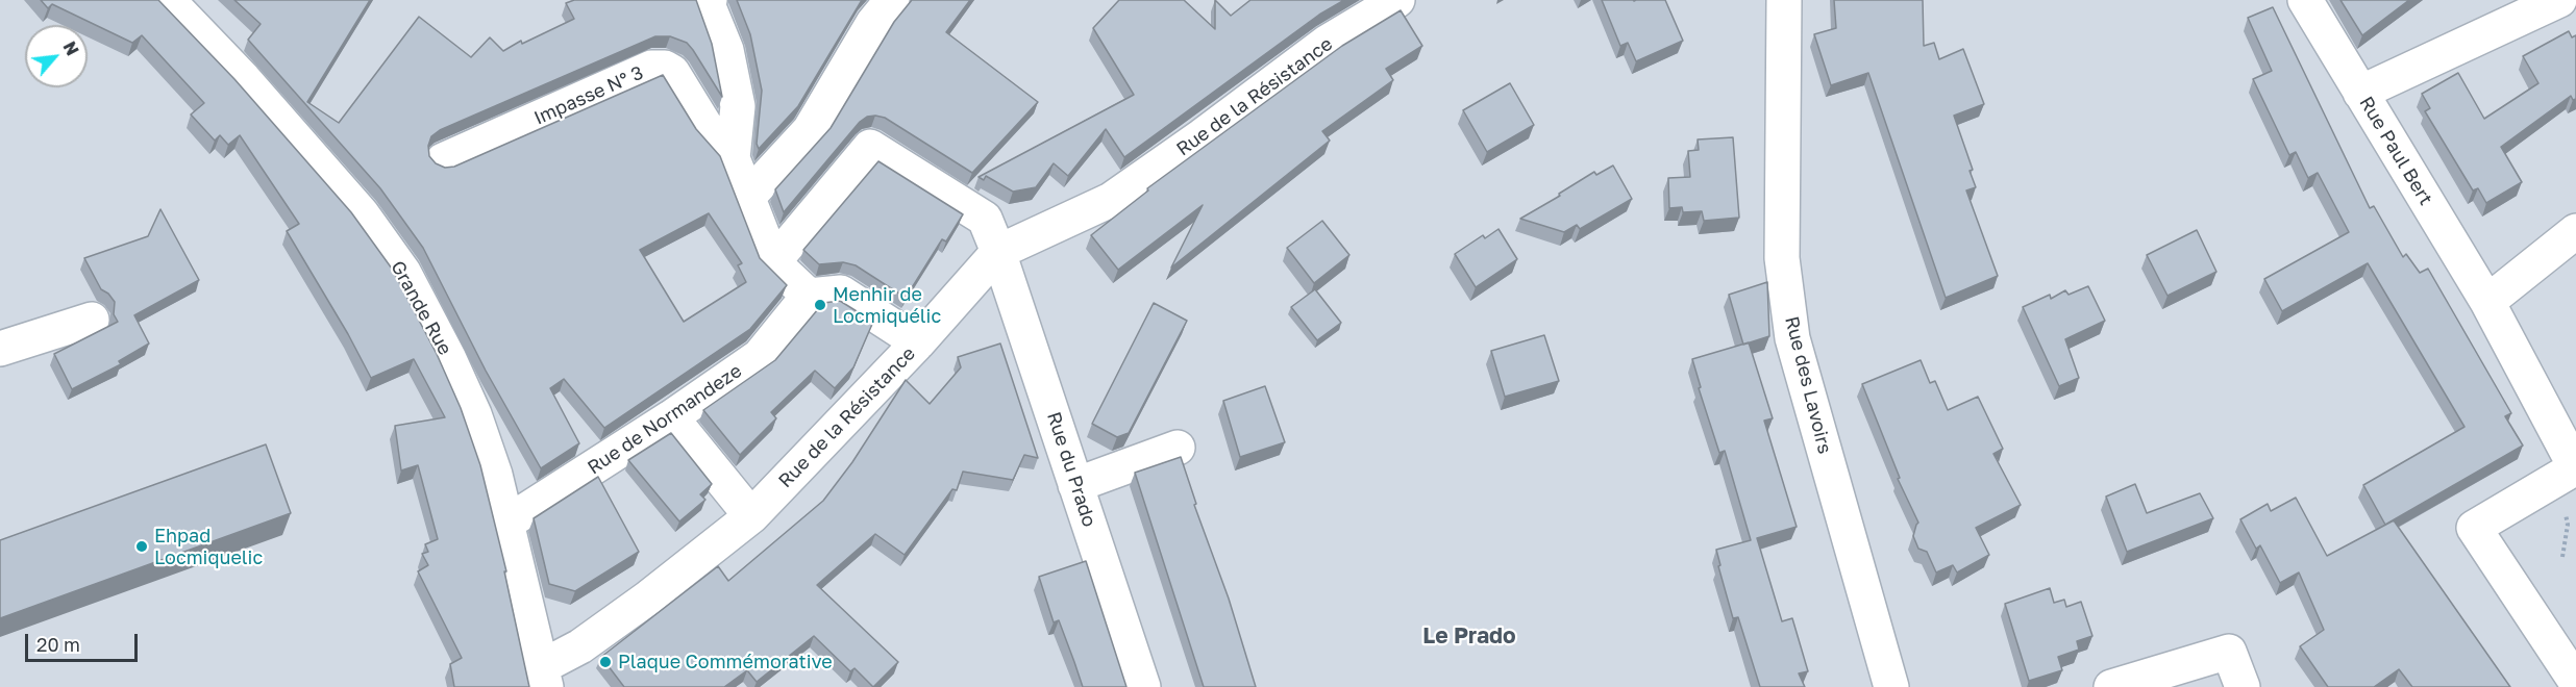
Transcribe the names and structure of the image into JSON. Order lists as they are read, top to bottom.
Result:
{
  "streets": {
    "street": [
      "Impasse N° 3",
      "Rue de la Résistance",
      "Rue Paul Bert",
      "Grande Rue",
      "Rue des Lavoirs",
      "Rue de Normandeze",
      "Rue du Prado"
    ]
  },
  "crossings": [
    ["Rue de la Résistance", "Grande Rue"],
    ["Rue de la Résistance", "Rue du Prado"],
    ["Grande Rue", "Rue de Normandeze"]
  ],
  "districts": ["Le Prado"],
  "places": ["Menhir de Locmiquélic", "Ehpad Locmiquelic", "Plaque Commémorative"],
  "scale_bar": "20 m",
  "north": "top right"
}
